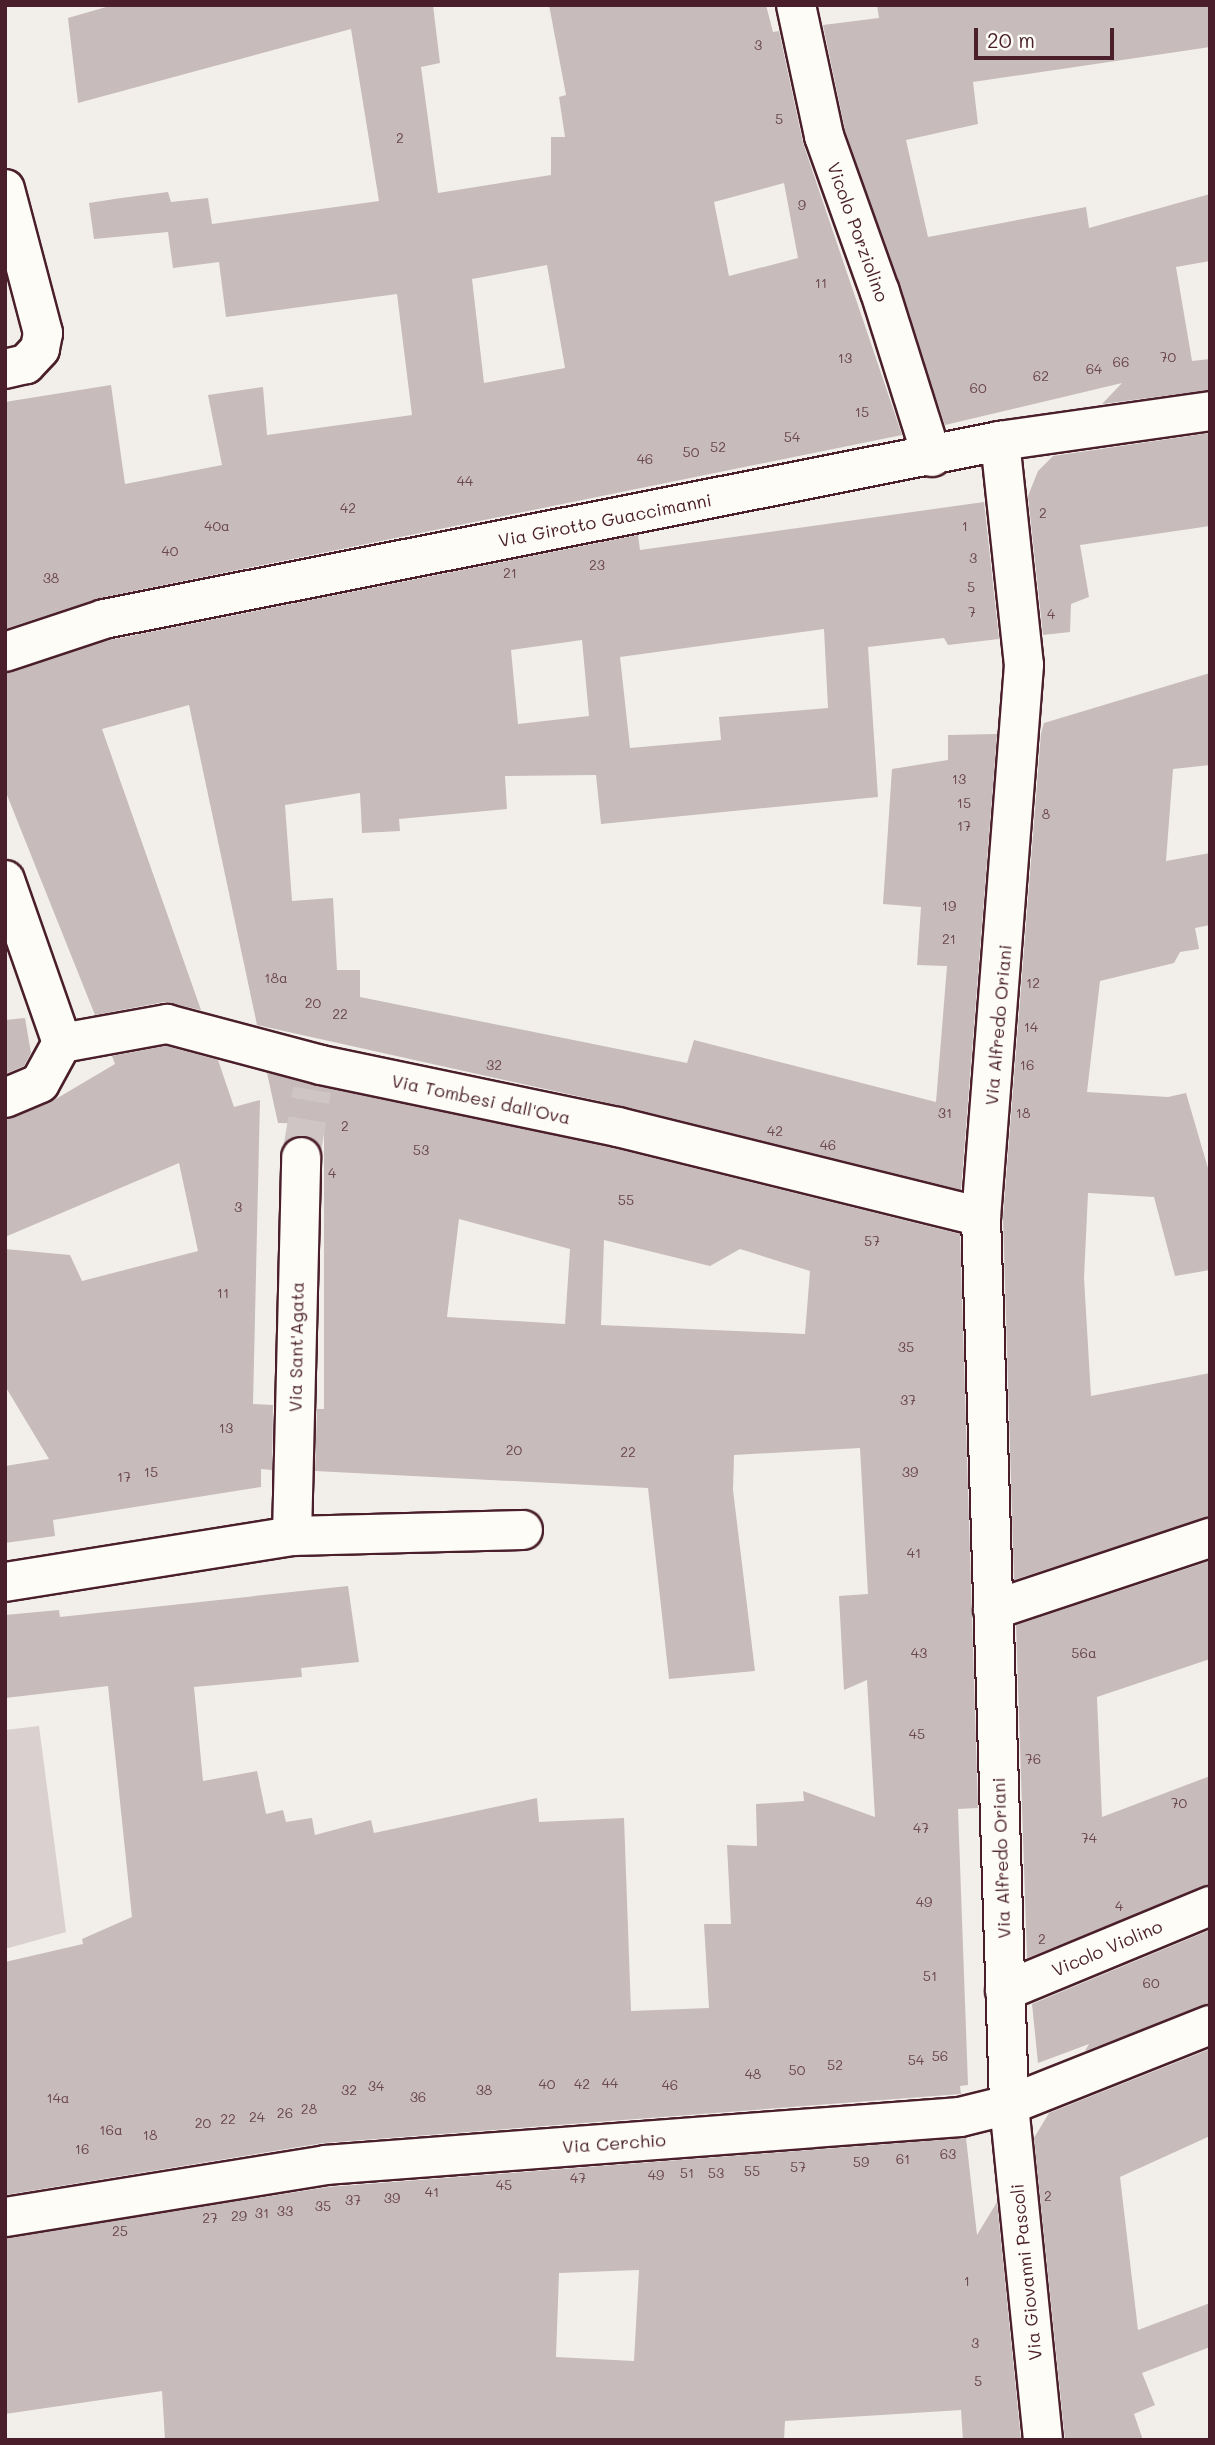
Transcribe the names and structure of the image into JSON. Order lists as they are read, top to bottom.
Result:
{
  "streets": {
    "street": [
      "Vicolo Porziolino",
      "Via Girotto Guaccimanni",
      "Via Alfredo Oriani",
      "Via Tombesi dall'Ova",
      "Via Sant'Agata",
      "Vicolo Violino",
      "Via Cerchio",
      "Via Giovanni Pascoli"
    ]
  },
  "crossings": [
    ["Vicolo Porziolino", "Via Girotto Guaccimanni"],
    ["Via Girotto Guaccimanni", "Via Alfredo Oriani"],
    ["Via Alfredo Oriani", "Via Tombesi dall'Ova"],
    ["Via Alfredo Oriani", "Vicolo Violino"],
    ["Via Alfredo Oriani", "Via Cerchio"],
    ["Via Alfredo Oriani", "Via Giovanni Pascoli"],
    ["Via Cerchio", "Via Giovanni Pascoli"]
  ],
  "house_numbers": [
    "3",
    "5",
    "2",
    "9",
    "11",
    "70",
    "13",
    "66",
    "64",
    "62",
    "60",
    "15",
    "54",
    "52",
    "50",
    "46",
    "44",
    "42",
    "2",
    "40a",
    "1",
    "40",
    "3",
    "23",
    "21",
    "38",
    "5",
    "7",
    "4",
    "13",
    "15",
    "8",
    "17",
    "19",
    "21",
    "18a",
    "12",
    "20",
    "22",
    "14",
    "32",
    "16",
    "31",
    "18",
    "2",
    "42",
    "46",
    "53",
    "4",
    "55",
    "3",
    "57",
    "11",
    "35",
    "37",
    "13",
    "20",
    "22",
    "15",
    "39",
    "17",
    "41",
    "43",
    "56a",
    "45",
    "76",
    "70",
    "47",
    "74",
    "49",
    "4",
    "2",
    "51",
    "60",
    "56",
    "54",
    "52",
    "50",
    "48",
    "44",
    "40",
    "42",
    "46",
    "34",
    "32",
    "38",
    "36",
    "14a",
    "28",
    "26",
    "24",
    "22",
    "20",
    "16a",
    "18",
    "16",
    "63",
    "61",
    "59",
    "57",
    "55",
    "51",
    "53",
    "49",
    "47",
    "45",
    "41",
    "2",
    "39",
    "37",
    "35",
    "33",
    "31",
    "29",
    "27",
    "25",
    "1",
    "3",
    "5"
  ],
  "scale_bar": "20 m"
}
